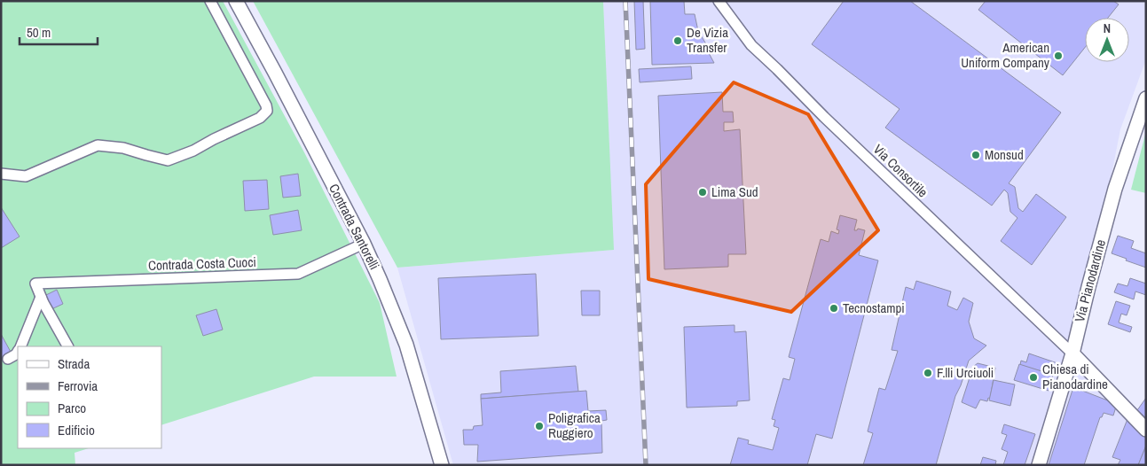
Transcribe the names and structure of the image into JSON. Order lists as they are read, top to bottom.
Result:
{
  "streets": {
    "main road": ["Contrada Santorelli", "Via Pianodardine"],
    "street": ["Via Consortile", "Contrada Costa Cuoci"]
  },
  "crossings": [
    ["Via Consortile", "Via Pianodardine"],
    ["Contrada Santorelli", "Contrada Costa Cuoci"]
  ],
  "places": [
    "De Vizia Transfer",
    "American Uniform Company",
    "Monsud",
    "Lima Sud",
    "Tecnostampi",
    "F.lli Urciuoli",
    "Chiesa di Pianodardine",
    "Poligrafica Ruggiero"
  ],
  "legend": [
    "Strada",
    "Ferrovia",
    "Parco",
    "Edificio"
  ],
  "scale_bar": "50 m",
  "north": "top"
}
